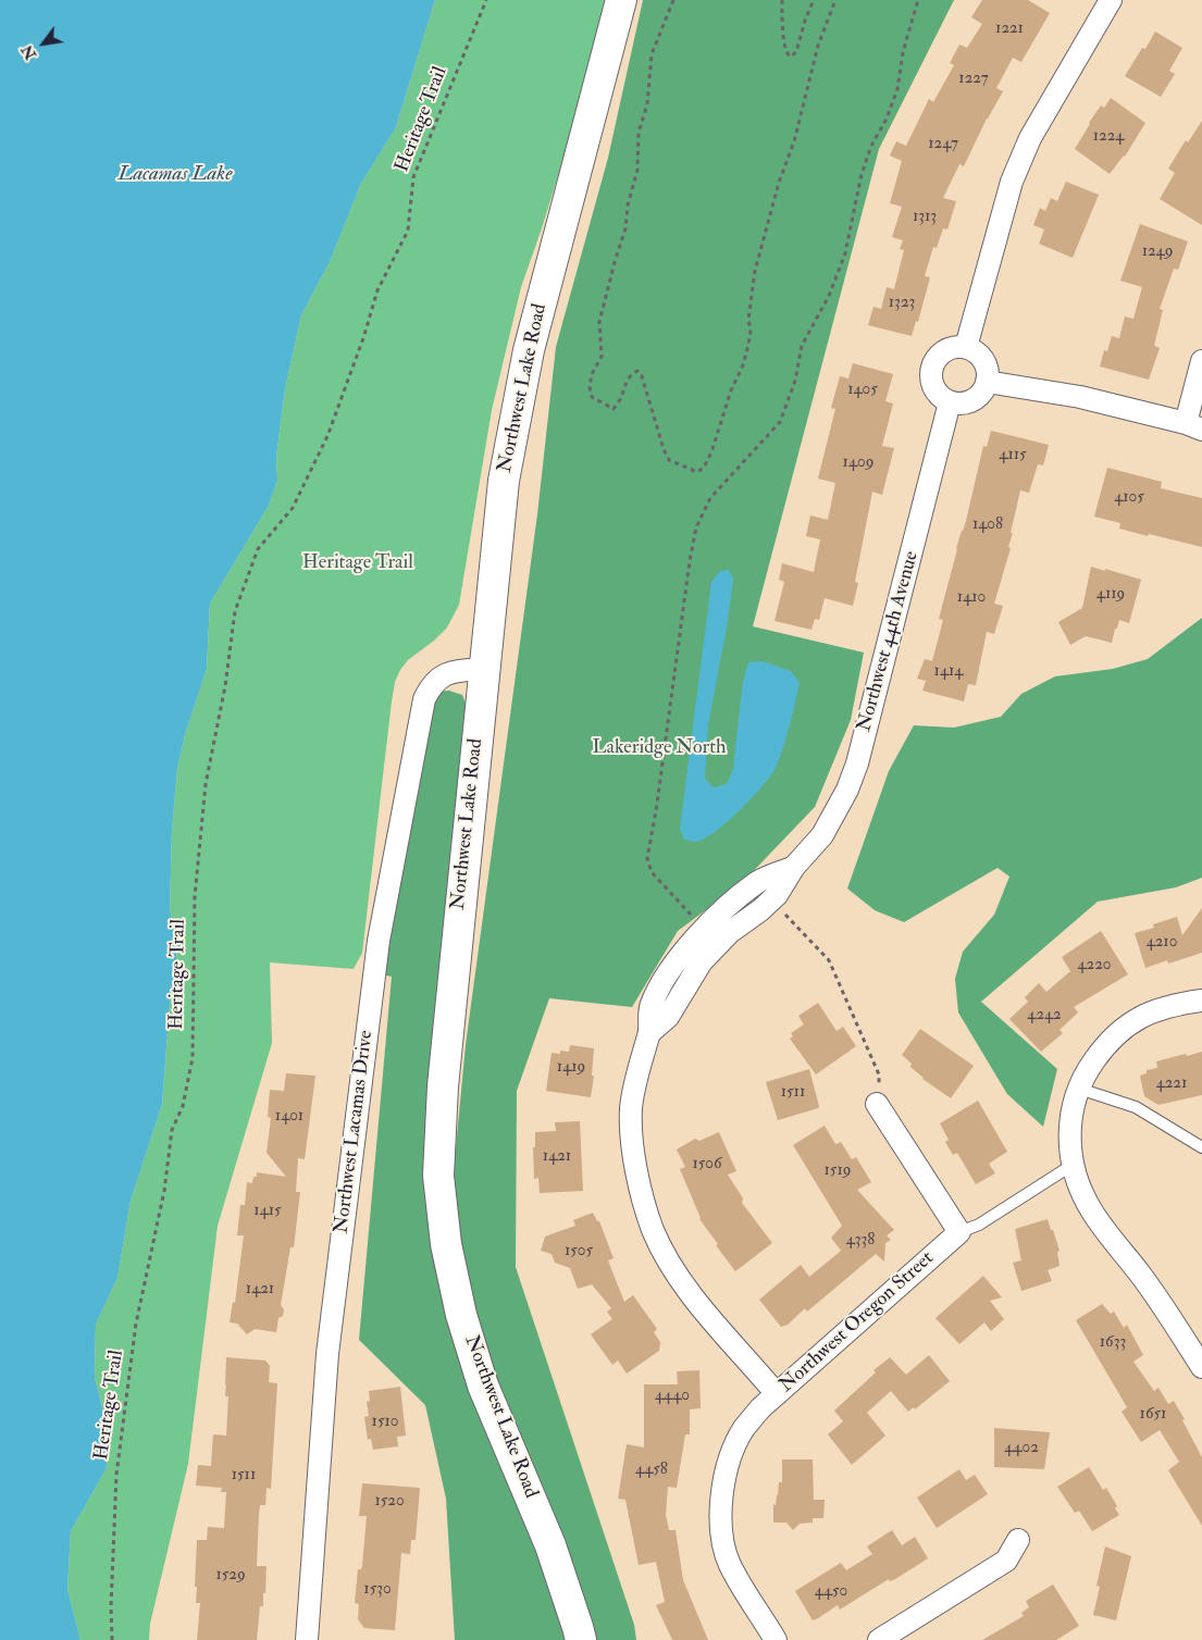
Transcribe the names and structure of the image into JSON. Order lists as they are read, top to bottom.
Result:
{
  "streets": {
    "main road": ["Northwest Lake Road"],
    "street": ["Northwest 44th Avenue", "Northwest Lacamas Drive", "Northwest Oregon Street"],
    "path": ["Heritage Trail"]
  },
  "crossings": [
    ["Northwest Lake Road", "Northwest Lacamas Drive"],
    ["Northwest 44th Avenue", "Northwest Oregon Street"]
  ],
  "water": ["Lacamas Lake"],
  "parks": ["Heritage Trail", "Lakeridge North"],
  "house_numbers": [
    "1221",
    "1227",
    "1224",
    "1247",
    "1313",
    "1249",
    "1323",
    "1405",
    "4115",
    "1409",
    "4105",
    "1408",
    "4119",
    "1410",
    "1414",
    "4210",
    "4220",
    "4242",
    "1419",
    "4221",
    "1511",
    "1401",
    "1421",
    "1506",
    "1519",
    "1415",
    "4338",
    "1505",
    "1421",
    "1633",
    "4440",
    "1651",
    "1510",
    "4402",
    "4458",
    "1511",
    "1520",
    "1529",
    "1530",
    "4450"
  ],
  "north": "bottom left"
}
